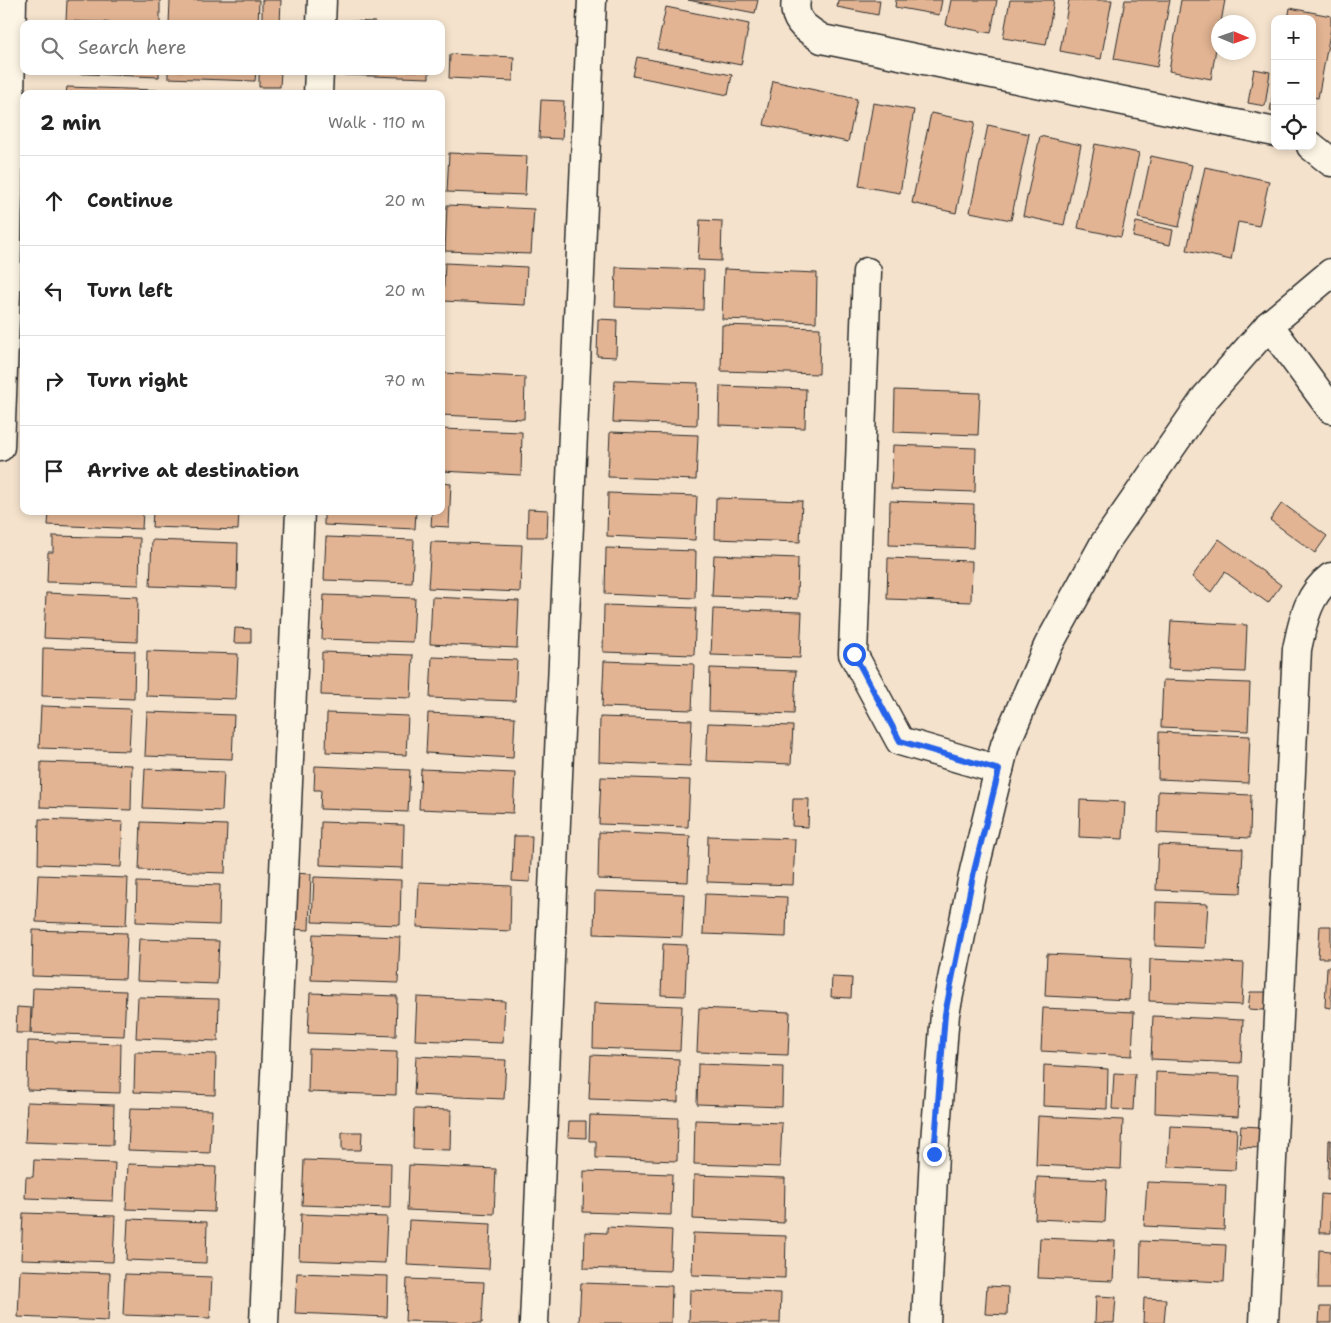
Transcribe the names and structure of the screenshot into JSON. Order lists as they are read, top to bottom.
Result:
{
  "north": "right",
  "page": {
    "map_buttons": ["+", "−"],
    "search": "Search here",
    "heading": ["2 min", "Walk · 110 m"],
    "list": [
      ["Continue", "20 m"],
      ["Turn left", "20 m"],
      ["Turn right", "70 m"],
      "Arrive at destination"
    ]
  }
}
